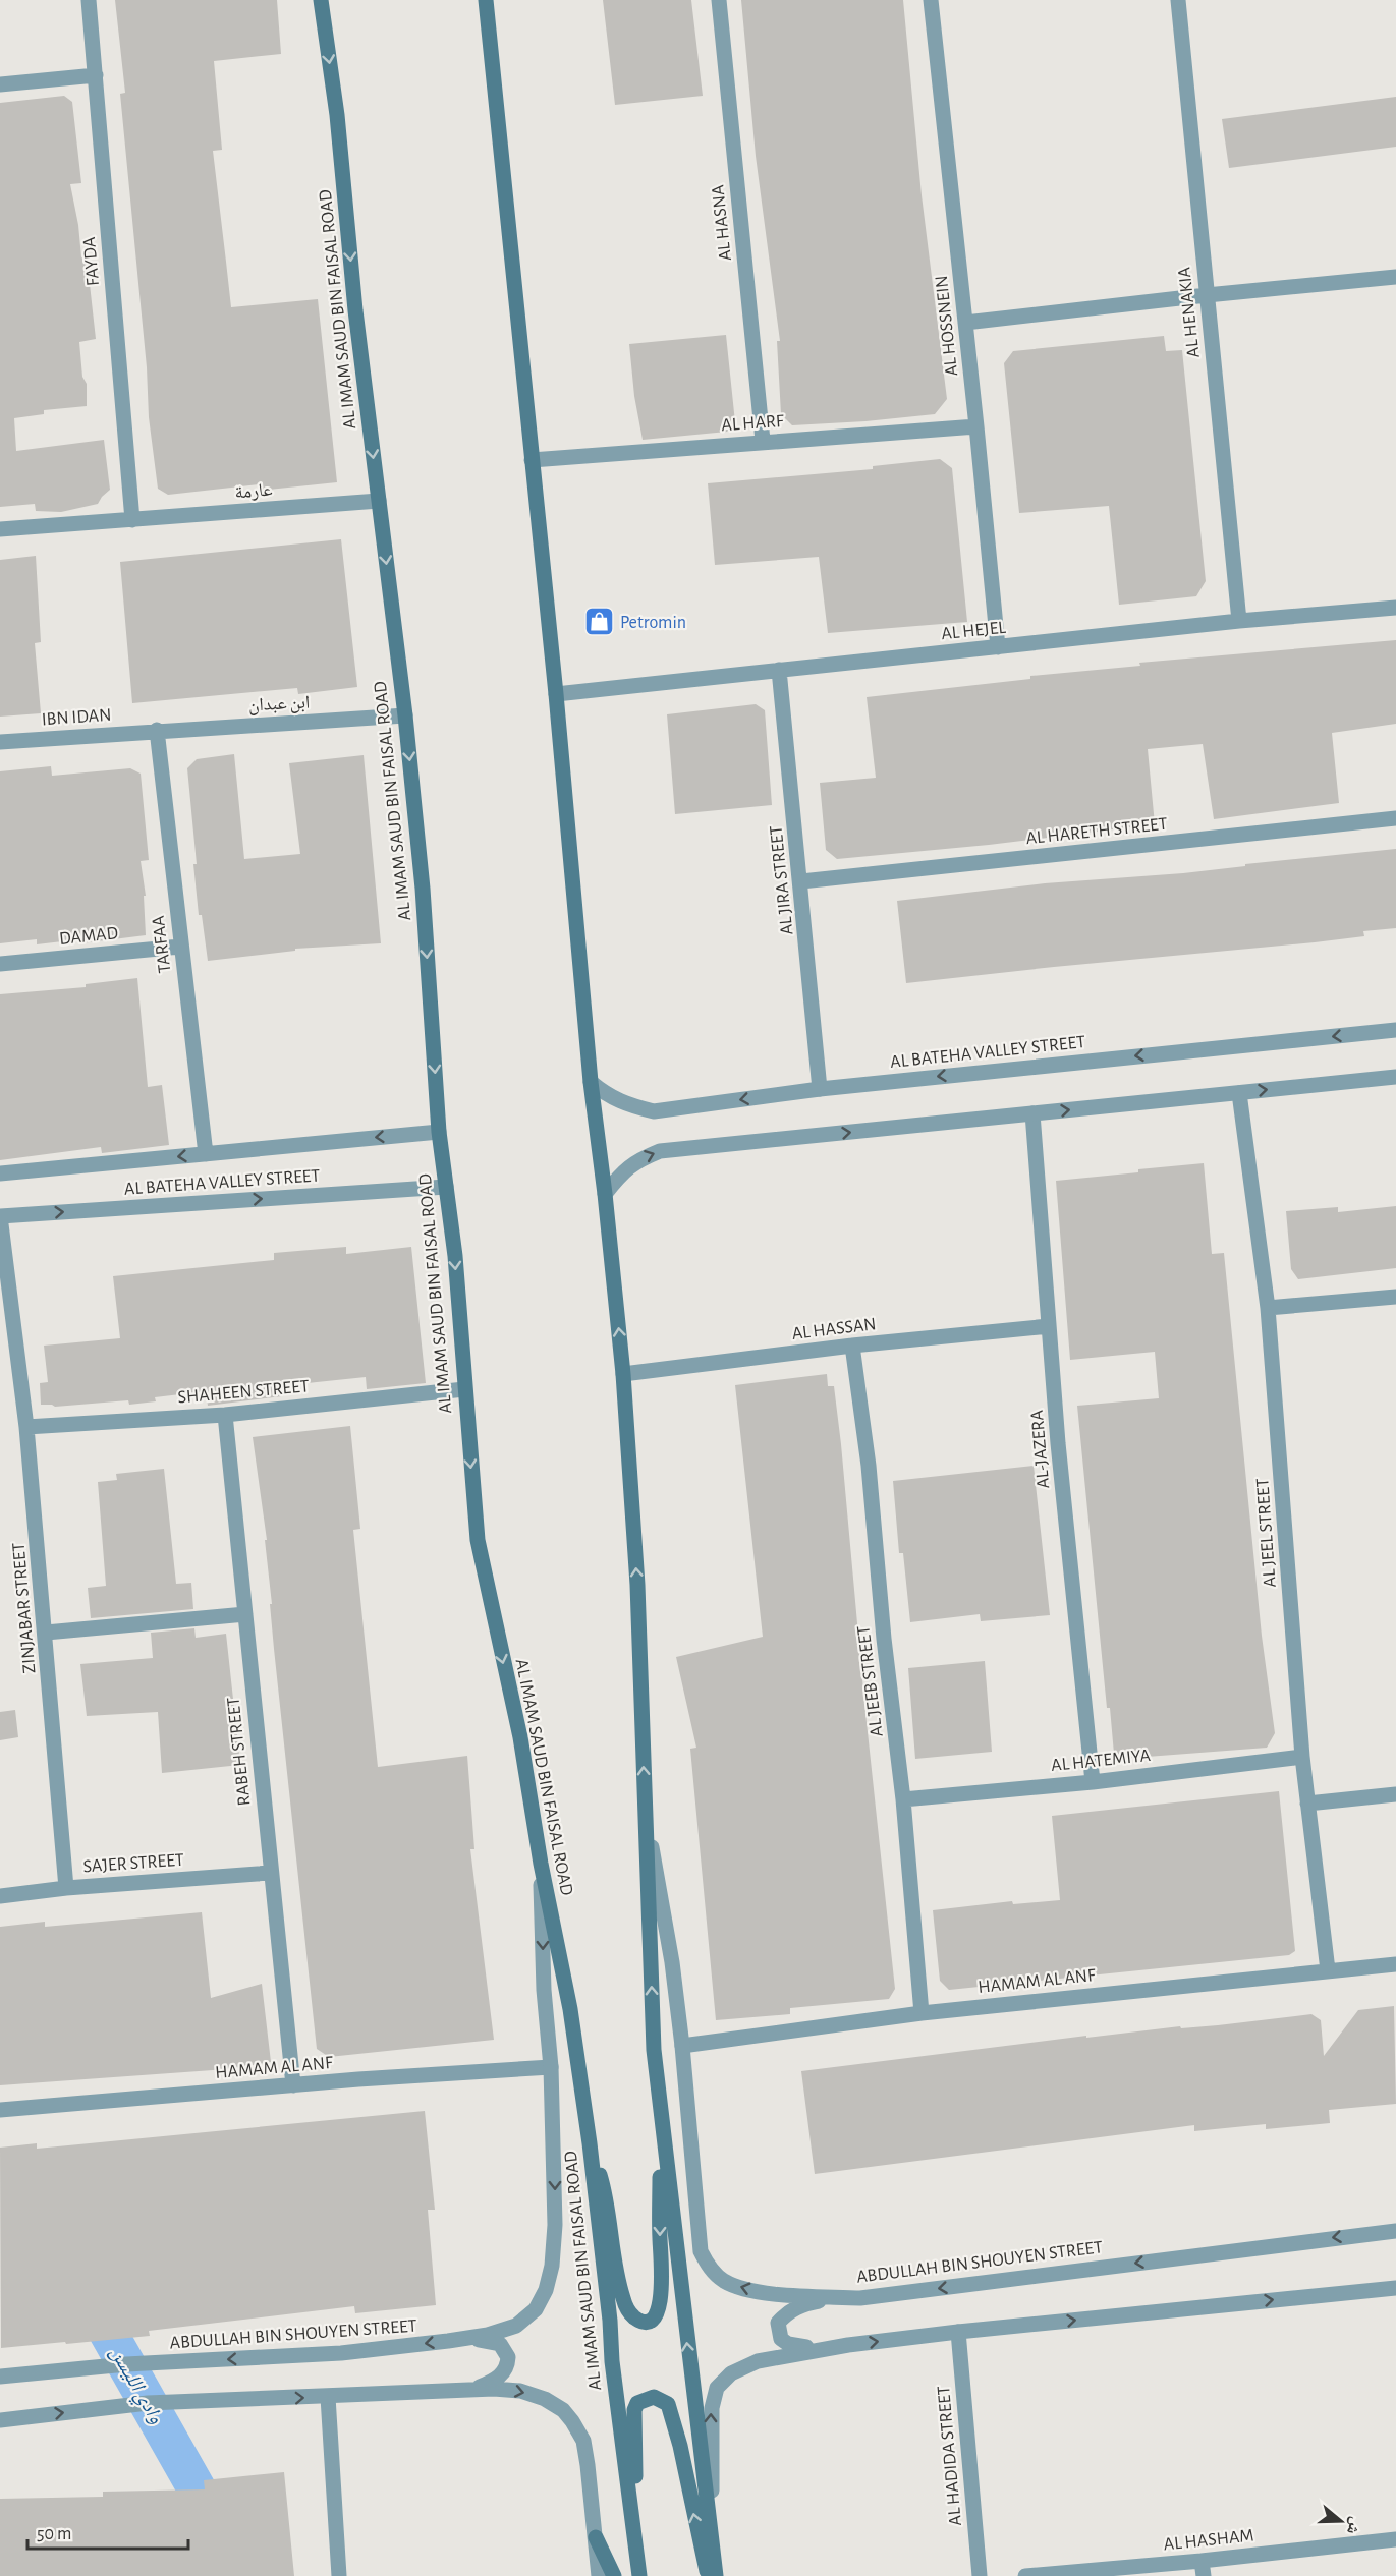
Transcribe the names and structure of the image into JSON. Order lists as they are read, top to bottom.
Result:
{
  "streets": {
    "main road": ["AL IMAM SAUD BIN FAISAL ROAD"],
    "street": [
      "AL HASNA",
      "FAYDA",
      "AL HENAKIA",
      "AL HOSSNEIN",
      "AL HARF",
      "عارمة",
      "AL HEJEL",
      "ابن عبدان",
      "IBN IDAN",
      "AL HARETH STREET",
      "AL JIRA STREET",
      "DAMAD",
      "TARFAA",
      "AL BATEHA VALLEY STREET",
      "AL HASSAN",
      "SHAHEEN STREET",
      "AL-JAZERA",
      "AL JEEL STREET",
      "ZINJABAR STREET",
      "AL JEEB STREET",
      "RABEH STREET",
      "AL HATEMIYA",
      "SAJER STREET",
      "HAMAM AL ANF",
      "ABDULLAH BIN SHOUYEN STREET",
      "AL HADIDA STREET",
      "AL HASHAM"
    ]
  },
  "crossings": [
    ["AL HASNA", "AL HARF"],
    ["FAYDA", "عارمة"],
    ["AL IMAM SAUD BIN FAISAL ROAD", "عارمة"],
    ["AL IMAM SAUD BIN FAISAL ROAD", "ابن عبدان"],
    ["AL IMAM SAUD BIN FAISAL ROAD", "AL BATEHA VALLEY STREET"],
    ["AL IMAM SAUD BIN FAISAL ROAD", "SHAHEEN STREET"],
    ["AL IMAM SAUD BIN FAISAL ROAD", "ABDULLAH BIN SHOUYEN STREET"],
    ["AL HENAKIA", "AL HEJEL"],
    ["AL HOSSNEIN", "AL HARF"],
    ["AL HOSSNEIN", "AL HEJEL"],
    ["AL HEJEL", "AL JIRA STREET"],
    ["ابن عبدان", "IBN IDAN"],
    ["ابن عبدان", "TARFAA"],
    ["IBN IDAN", "TARFAA"],
    ["AL HARETH STREET", "AL JIRA STREET"],
    ["AL JIRA STREET", "AL BATEHA VALLEY STREET"],
    ["DAMAD", "TARFAA"],
    ["TARFAA", "AL BATEHA VALLEY STREET"],
    ["AL BATEHA VALLEY STREET", "ZINJABAR STREET"],
    ["AL HASSAN", "AL-JAZERA"],
    ["AL HASSAN", "AL JEEB STREET"],
    ["SHAHEEN STREET", "ZINJABAR STREET"],
    ["SHAHEEN STREET", "RABEH STREET"],
    ["AL-JAZERA", "AL HATEMIYA"],
    ["AL JEEL STREET", "AL HATEMIYA"],
    ["AL JEEL STREET", "HAMAM AL ANF"],
    ["ZINJABAR STREET", "SAJER STREET"],
    ["AL JEEB STREET", "AL HATEMIYA"],
    ["AL JEEB STREET", "HAMAM AL ANF"],
    ["RABEH STREET", "SAJER STREET"],
    ["RABEH STREET", "HAMAM AL ANF"],
    ["HAMAM AL ANF", "ABDULLAH BIN SHOUYEN STREET"]
  ],
  "one_way": ["AL IMAM SAUD BIN FAISAL ROAD"],
  "water": ["وادي الليسن"],
  "places": {
    "shop": ["Petromin"]
  },
  "scale_bar": "50 m",
  "north": "right"
}
